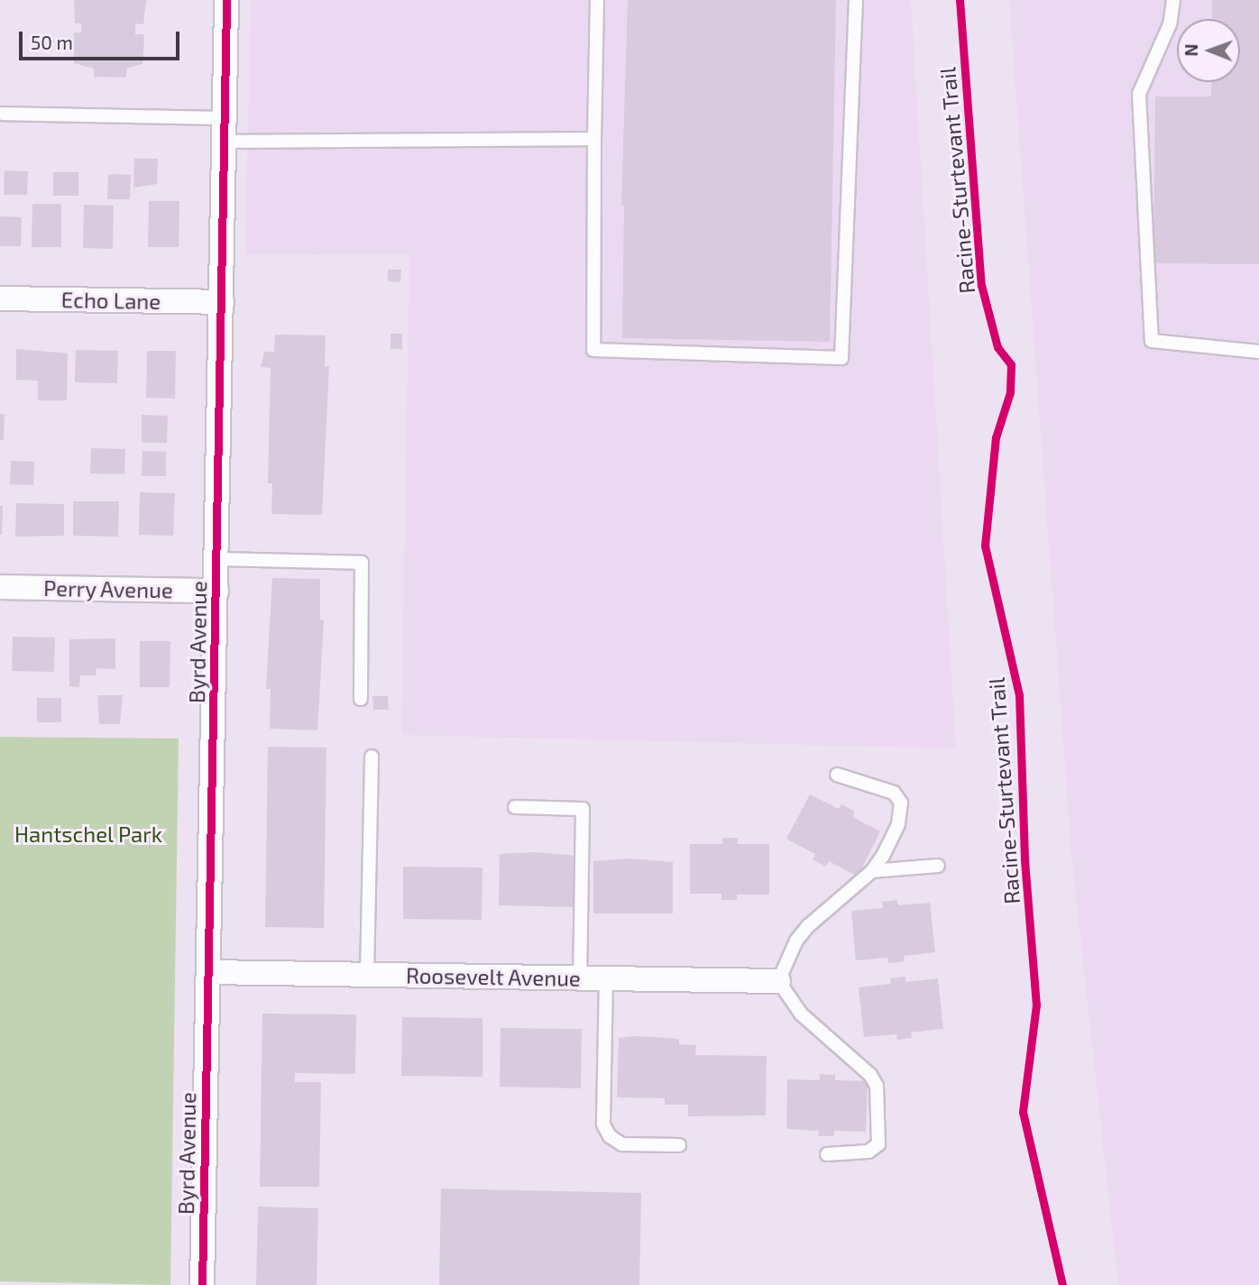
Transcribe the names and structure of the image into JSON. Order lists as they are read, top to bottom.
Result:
{
  "streets": {
    "street": [
      "Echo Lane",
      "Perry Avenue",
      "Byrd Avenue",
      "Roosevelt Avenue"
    ],
    "cycle path": ["Racine-Sturtevant Trail"]
  },
  "crossings": [
    ["Echo Lane", "Byrd Avenue"],
    ["Perry Avenue", "Byrd Avenue"],
    ["Byrd Avenue", "Roosevelt Avenue"]
  ],
  "parks": ["Hantschel Park"],
  "scale_bar": "50 m",
  "north": "left"
}
